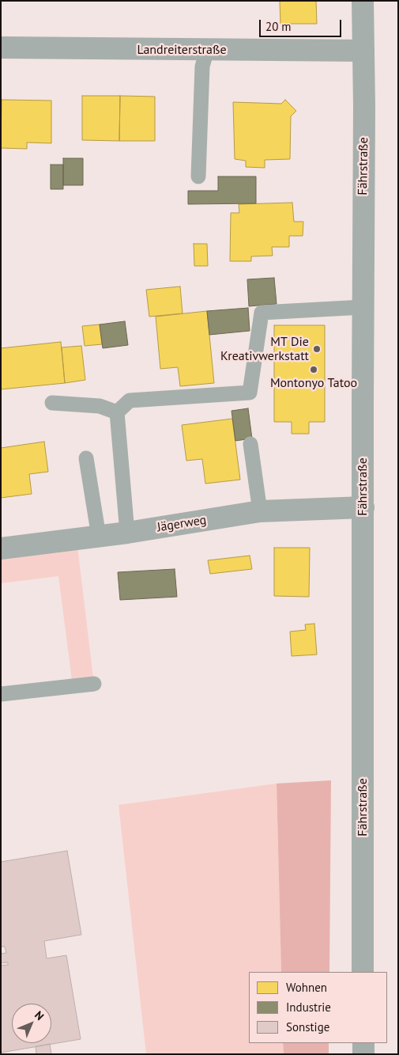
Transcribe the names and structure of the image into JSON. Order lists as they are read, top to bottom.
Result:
{
  "streets": {
    "street": ["Landreiterstraße", "Fährstraße", "Jägerweg"]
  },
  "crossings": [
    ["Landreiterstraße", "Fährstraße"],
    ["Fährstraße", "Jägerweg"]
  ],
  "places": ["MT Die Kreativwerkstatt", "Montonyo Tatoo"],
  "legend": ["Wohnen", "Industrie", "Sonstige"],
  "scale_bar": "20 m",
  "north": "top right"
}
